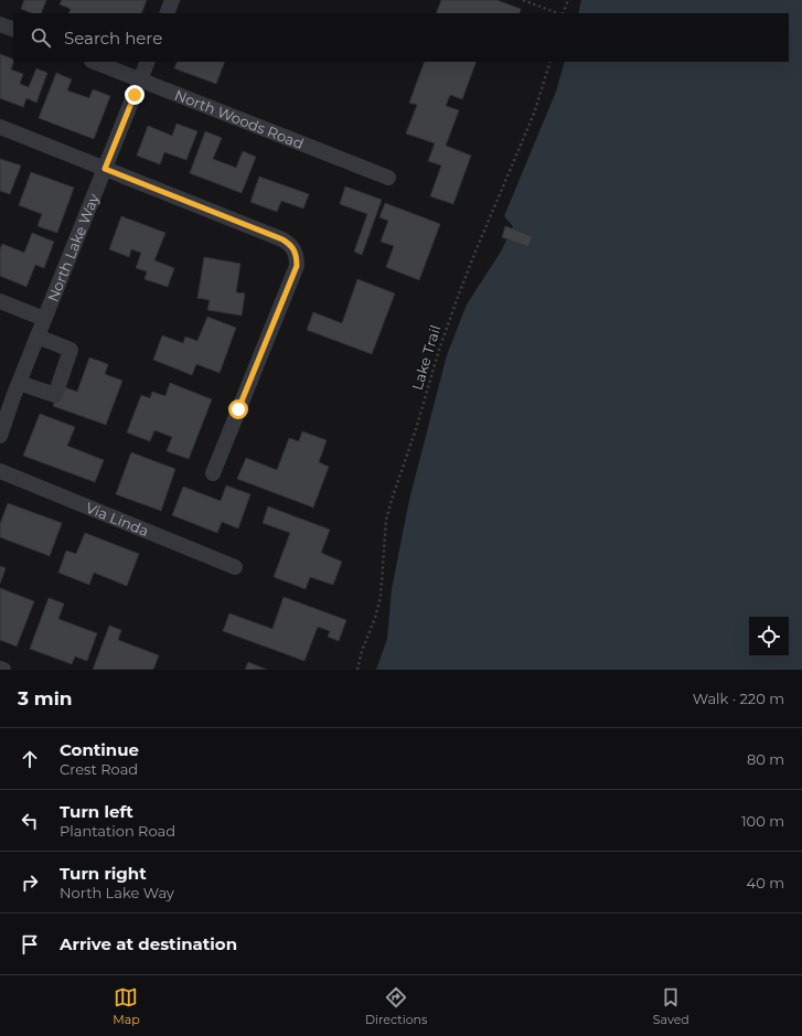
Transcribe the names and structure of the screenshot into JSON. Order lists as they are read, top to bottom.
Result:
{
  "streets": {
    "street": ["North Woods Road", "North Lake Way", "Via Linda"],
    "path": ["Lake Trail"]
  },
  "crossings": [
    ["North Woods Road", "North Lake Way"]
  ],
  "page": {
    "search": "Search here",
    "heading": ["3 min", "Walk · 220 m"],
    "list": [
      ["Continue", "Crest Road", "80 m"],
      ["Turn left", "Plantation Road", "100 m"],
      ["Turn right", "North Lake Way", "40 m"],
      "Arrive at destination"
    ],
    "nav": ["Map", "Directions", "Saved"]
  }
}
